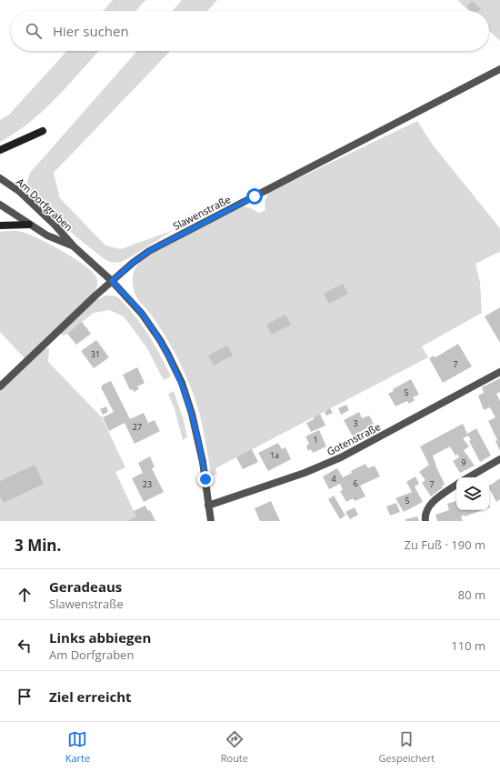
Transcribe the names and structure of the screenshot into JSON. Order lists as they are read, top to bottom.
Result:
{
  "streets": {
    "street": ["Am Dorfgraben", "Slawenstraße", "Gotenstraße"]
  },
  "crossings": [
    ["Am Dorfgraben", "Slawenstraße"],
    ["Am Dorfgraben", "Gotenstraße"]
  ],
  "house_numbers": [
    "31",
    "7",
    "5",
    "3",
    "27",
    "1",
    "1a",
    "9",
    "4",
    "6",
    "23",
    "7",
    "5"
  ],
  "page": {
    "search": "Hier suchen",
    "heading": ["3 Min.", "Zu Fuß · 190 m"],
    "list": [
      ["Geradeaus", "Slawenstraße", "80 m"],
      ["Links abbiegen", "Am Dorfgraben", "110 m"],
      "Ziel erreicht"
    ],
    "nav": ["Karte", "Route", "Gespeichert"]
  }
}
